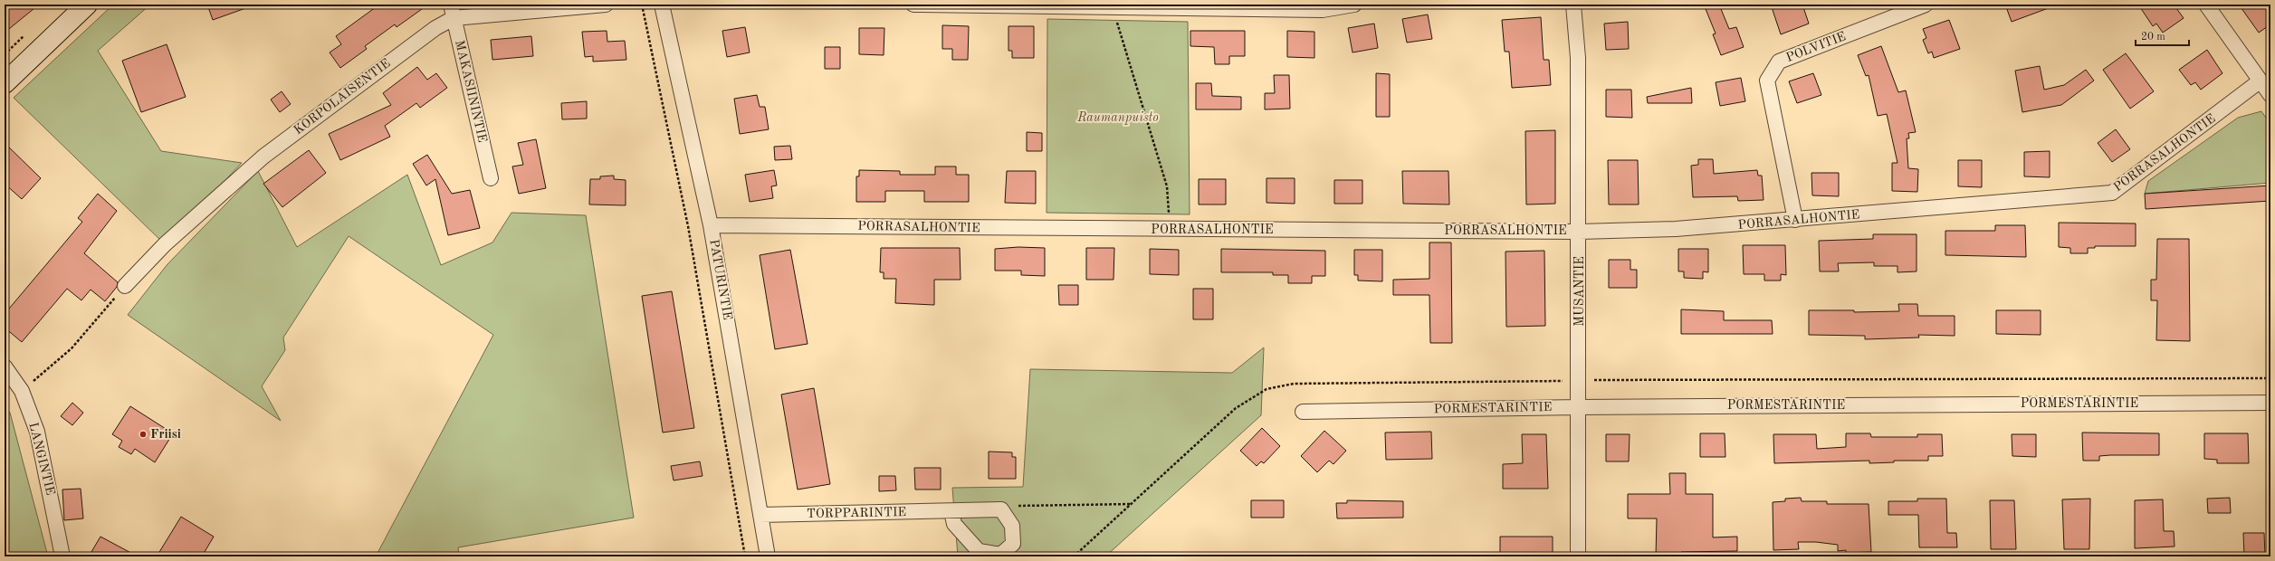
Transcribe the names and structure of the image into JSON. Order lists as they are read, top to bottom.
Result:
{
  "streets": {
    "street": [
      "POLVITIE",
      "MAKASIININTIE",
      "KORPOLAISENTIE",
      "PORRASALHONTIE",
      "PATURINTIE",
      "MUSANTIE",
      "PORMESTARINTIE",
      "LANGINTIE",
      "TORPPARINTIE"
    ]
  },
  "crossings": [
    ["POLVITIE", "PORRASALHONTIE"],
    ["MAKASIININTIE", "KORPOLAISENTIE"],
    ["PORRASALHONTIE", "PATURINTIE"],
    ["PORRASALHONTIE", "MUSANTIE"],
    ["PATURINTIE", "TORPPARINTIE"],
    ["MUSANTIE", "PORMESTARINTIE"]
  ],
  "parks": ["Raumanpuisto"],
  "places": ["Friisi"],
  "scale_bar": "20 m"
}
